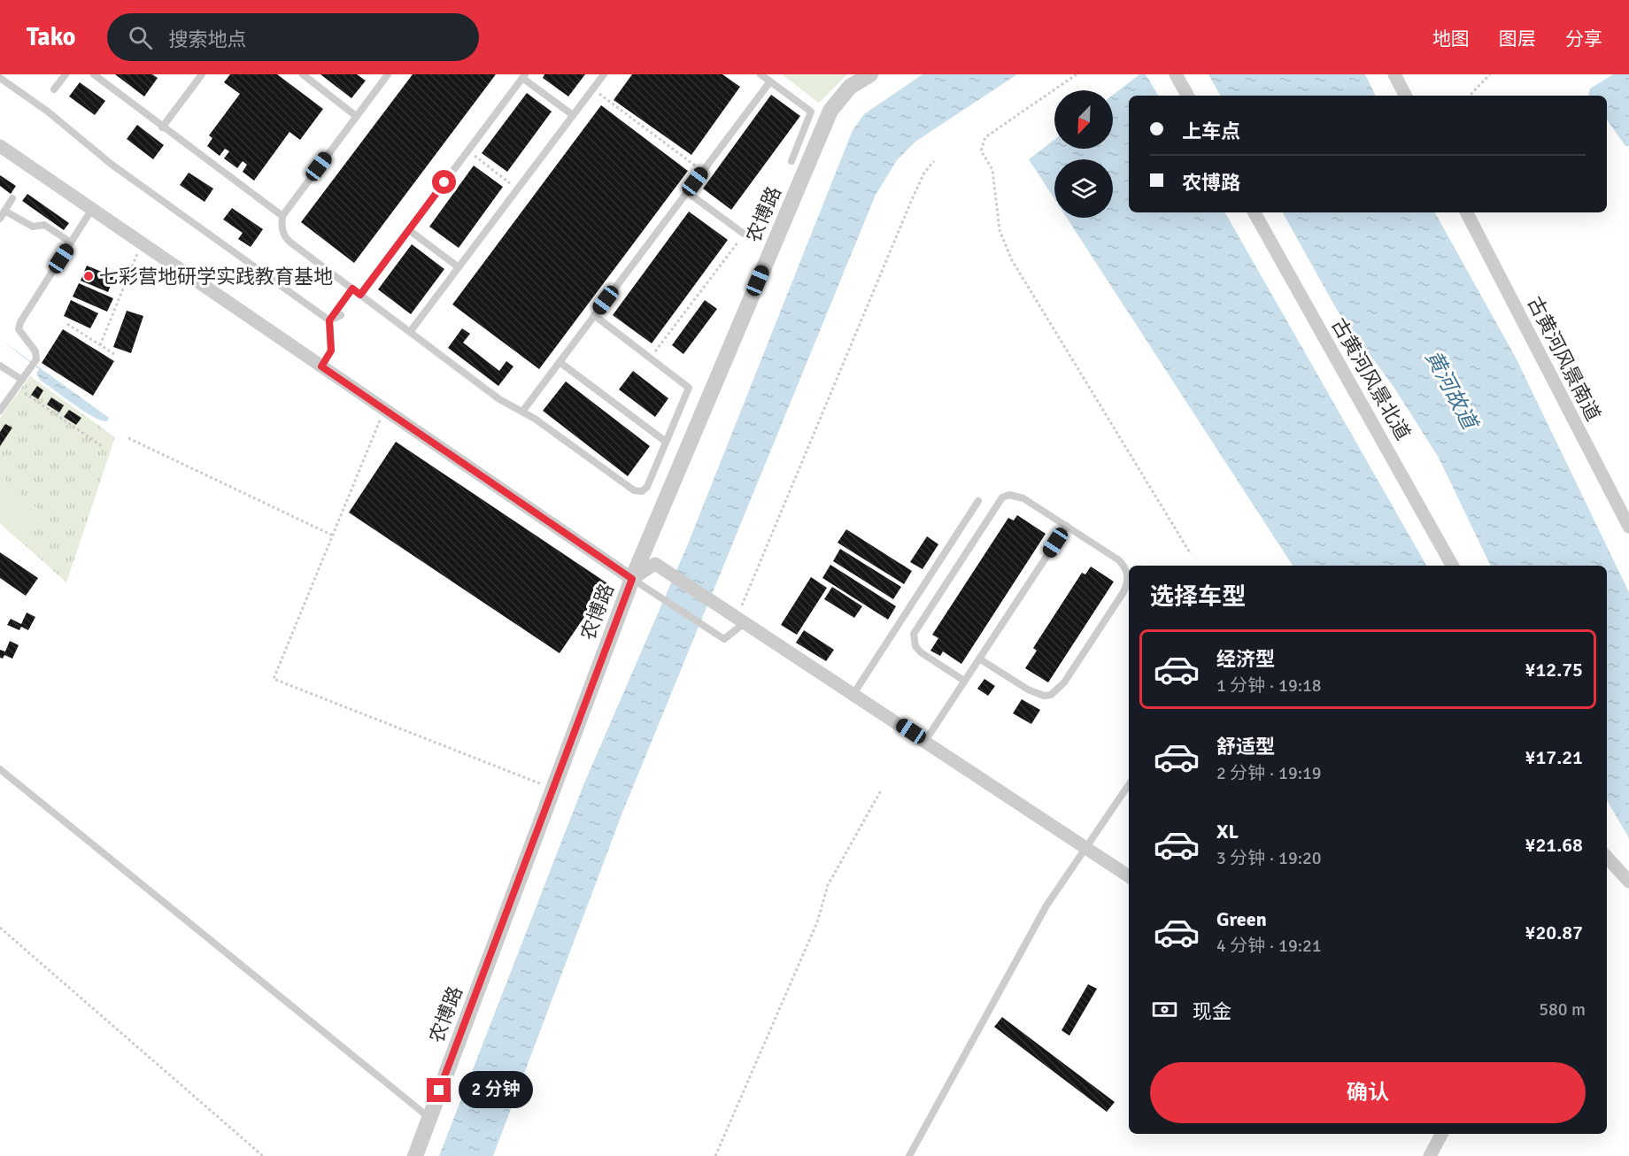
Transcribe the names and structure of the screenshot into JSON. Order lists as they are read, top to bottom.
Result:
{
  "streets": {
    "street": ["农博路", "古黄河风景南道", "古黄河风景北道"]
  },
  "water": ["黄河故道"],
  "places": ["七彩营地研学实践教育基地"],
  "north": "bottom left",
  "page": {
    "header": "Tako",
    "search": "搜索地点",
    "nav": ["地图", "图层", "分享"],
    "banner": ["上车点", "农博路"],
    "heading": "选择车型",
    "list": [
      {
        "name": "经济型",
        "note": "1 分钟 · 19:18",
        "value": "¥12.75"
      },
      {
        "name": "舒适型",
        "note": "2 分钟 · 19:19",
        "value": "¥17.21"
      },
      {
        "name": "XL",
        "note": "3 分钟 · 19:20",
        "value": "¥21.68"
      },
      {
        "name": "Green",
        "note": "4 分钟 · 19:21",
        "value": "¥20.87"
      }
    ],
    "pay": ["现金", "580 m"],
    "buttons": "确认",
    "bubble": "2 分钟"
  }
}
